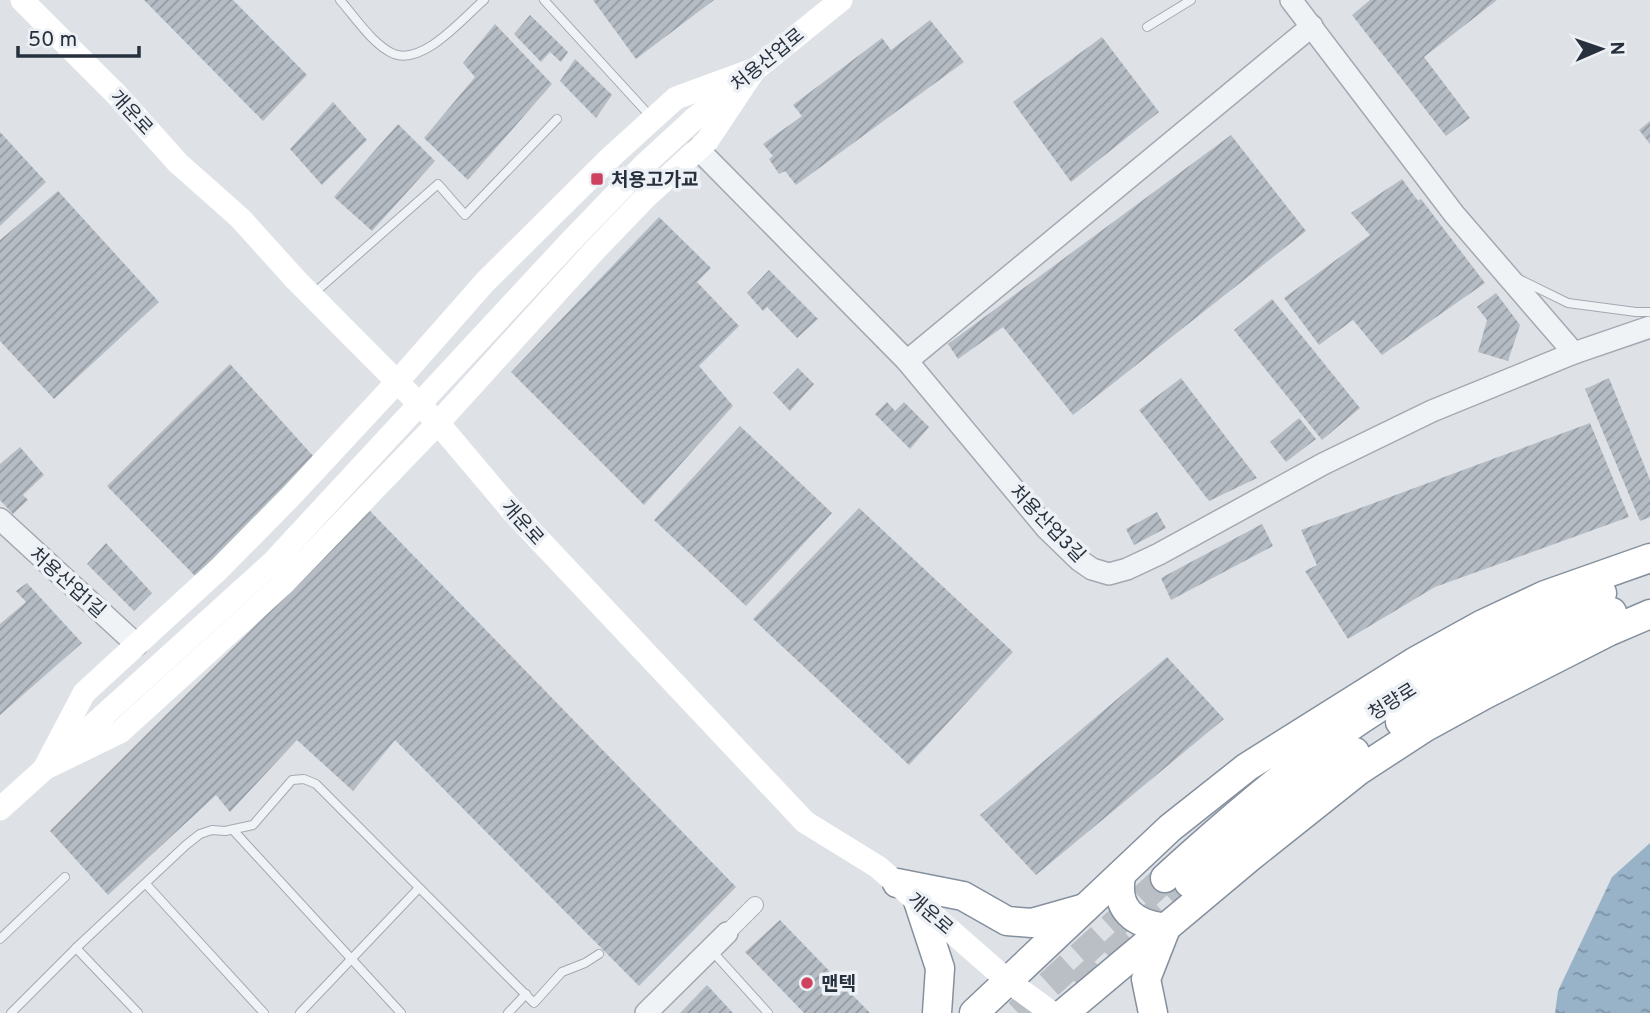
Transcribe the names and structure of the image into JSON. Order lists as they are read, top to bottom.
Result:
{
  "streets": {
    "highway": ["청량로"],
    "main road": ["처용산업로", "개운로"],
    "street": ["처용산업3길", "처용산업1길"]
  },
  "places": {
    "transit": ["처용고가교"],
    "other": ["맨텍"]
  },
  "scale_bar": "50 m",
  "north": "right"
}
